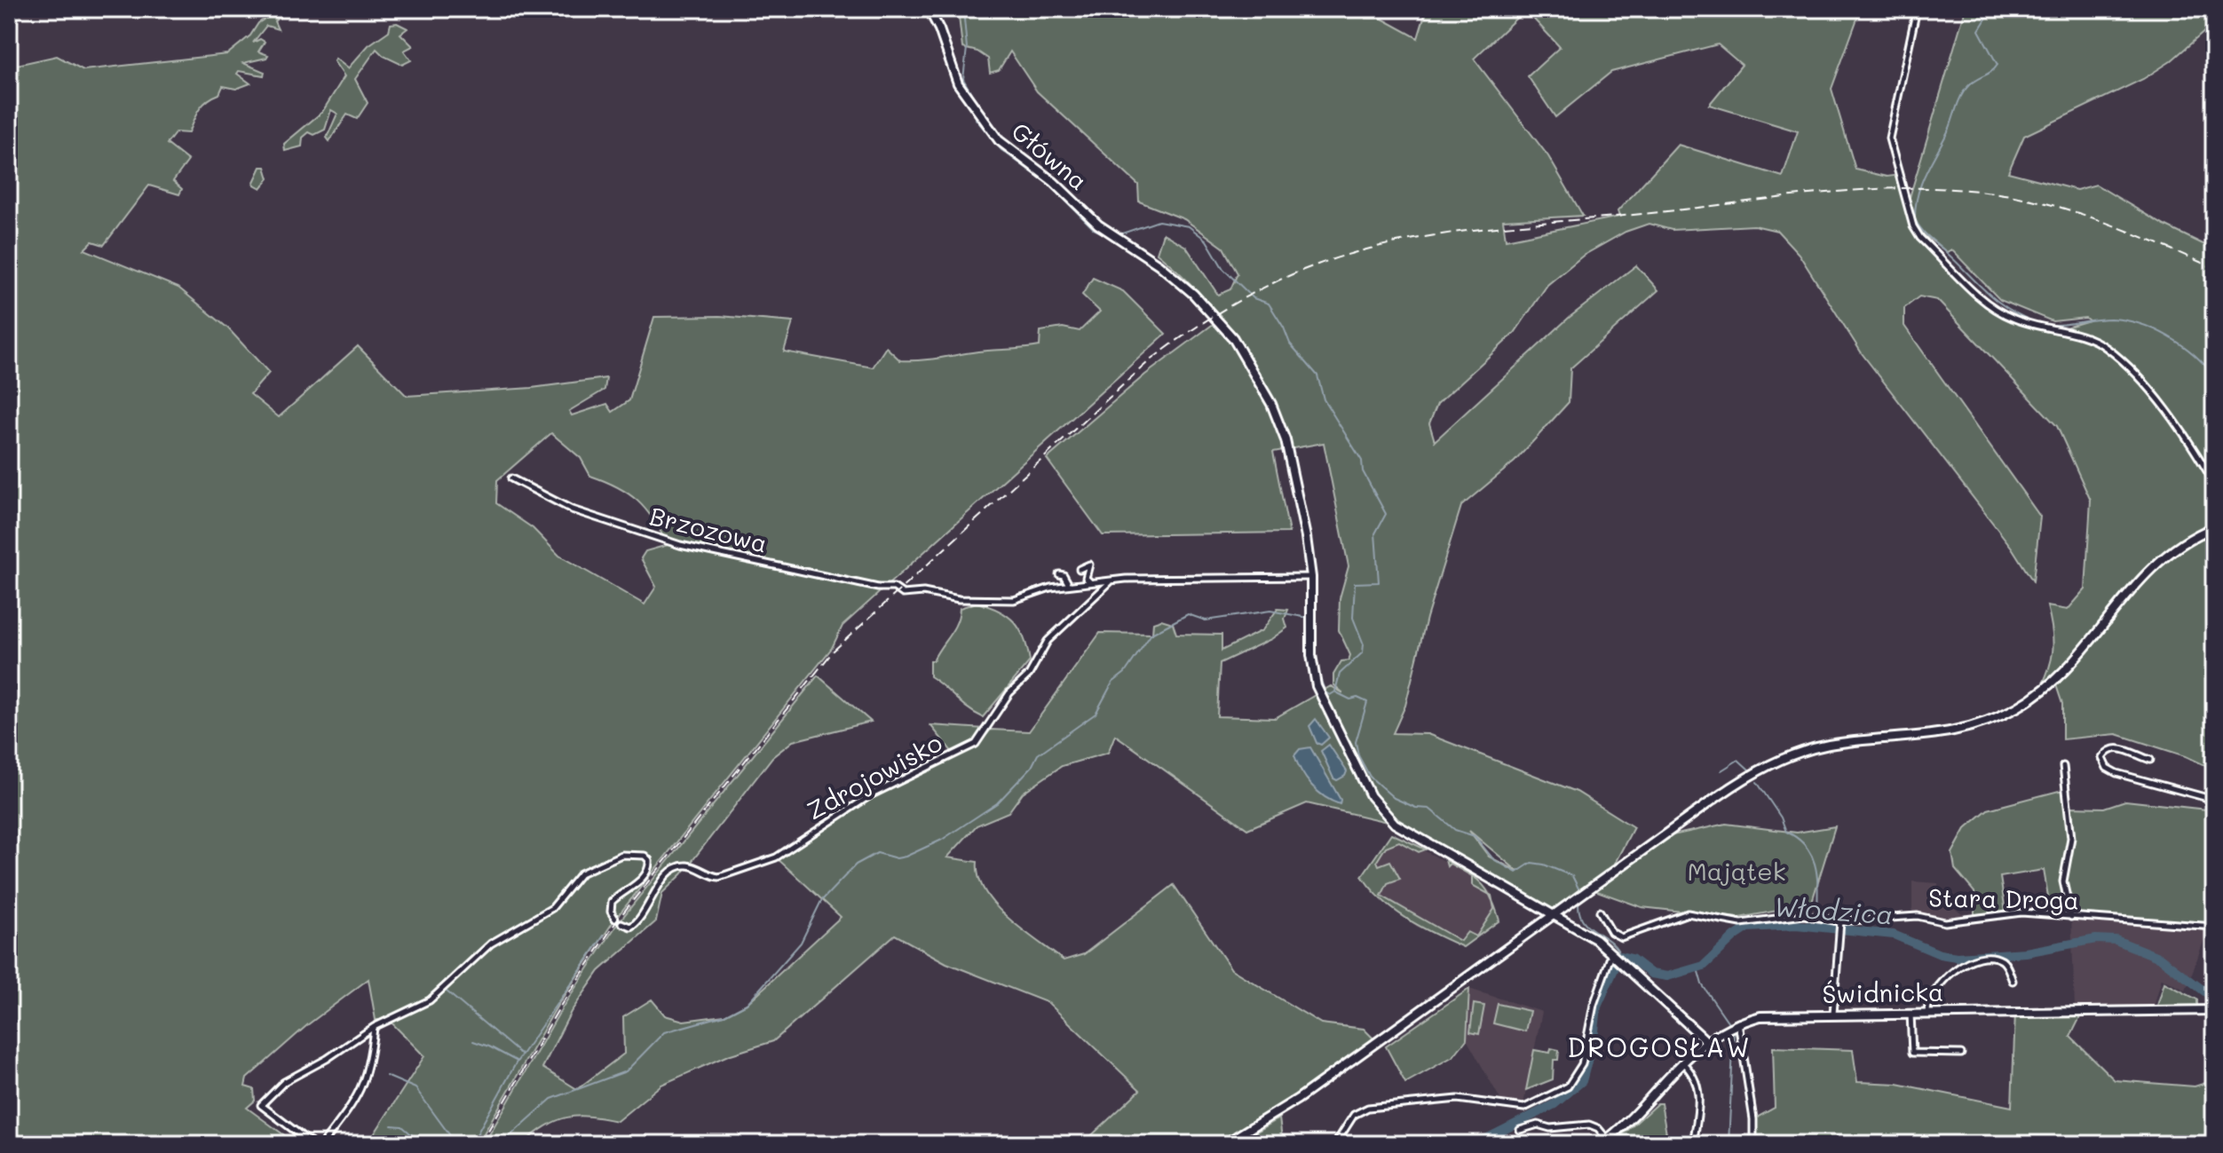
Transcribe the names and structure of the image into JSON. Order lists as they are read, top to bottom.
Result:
{
  "streets": {
    "street": [
      "Główna",
      "Brzozowa",
      "Zdrojowisko",
      "Stara Droga",
      "Świdnicka"
    ]
  },
  "districts": ["DROGOSŁAW"],
  "water": ["Włodzica"],
  "parks": ["Majątek"]
}
